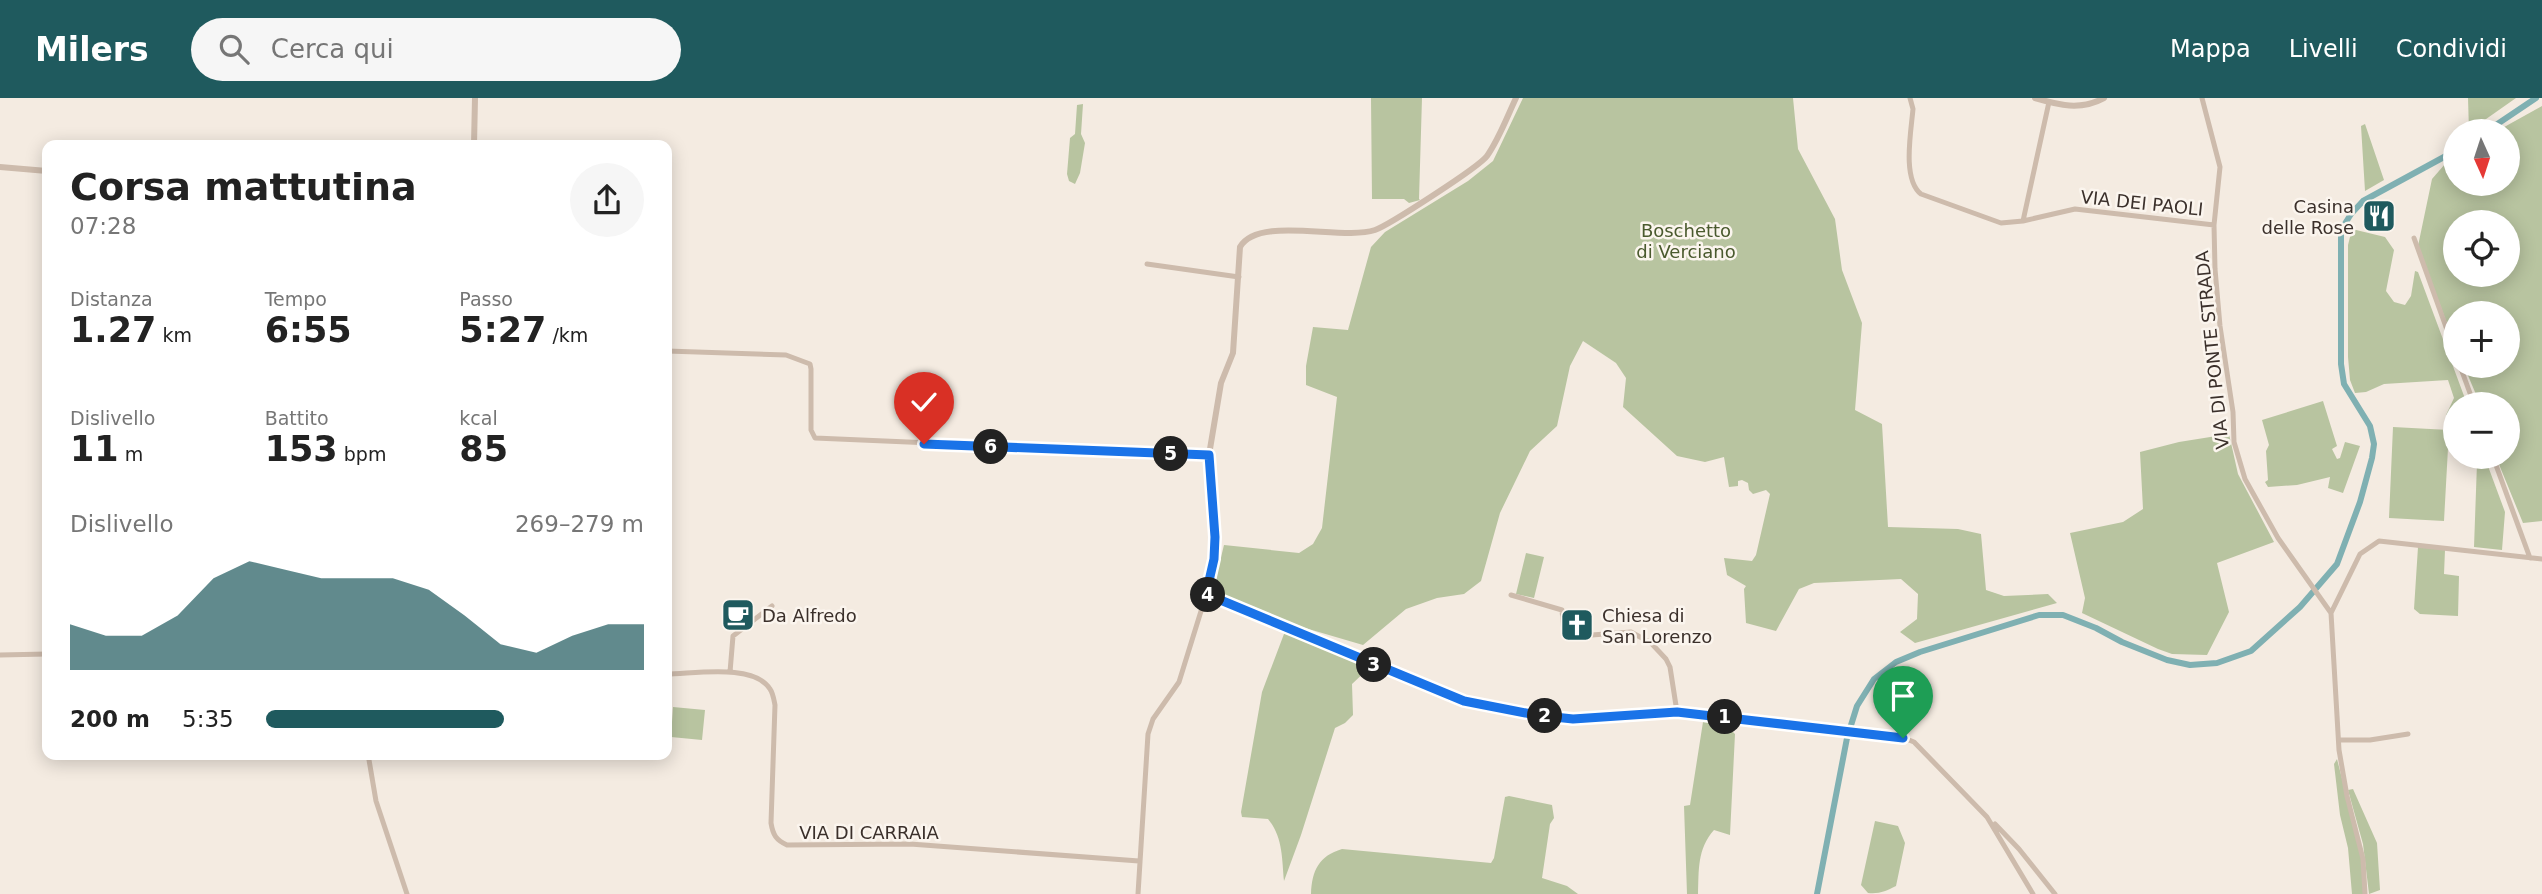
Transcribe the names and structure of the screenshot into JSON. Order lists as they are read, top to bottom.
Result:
{
  "streets": {
    "street": ["VIA DEI PAOLI", "VIA DI PONTE STRADA", "VIA DI CARRAIA"]
  },
  "crossings": [
    ["VIA DEI PAOLI", "VIA DI PONTE STRADA"]
  ],
  "parks": ["Boschetto di Verciano"],
  "places": {
    "restaurant": ["Casina delle Rose"],
    "cafe": ["Da Alfredo"],
    "church": ["Chiesa di San Lorenzo"]
  },
  "north": "bottom",
  "page": {
    "header": "Milers",
    "search": "Cerca qui",
    "nav": ["Mappa", "Livelli", "Condividi"],
    "map_buttons": ["+", "−"],
    "heading": ["Corsa mattutina", "07:28"],
    "stats": [
      ["Distanza", "1.27 km"],
      ["Tempo", "6:55"],
      ["Passo", "5:27 /km"],
      ["Dislivello", "11 m"],
      ["Battito", "153 bpm"],
      ["kcal", "85"]
    ],
    "pins": [
      "6",
      "5",
      "4",
      "3",
      "2",
      "1"
    ],
    "chart": ["Dislivello", "269–279 m"],
    "list": [
      {
        "name": "200 m",
        "note": "5:35"
      }
    ]
  }
}
